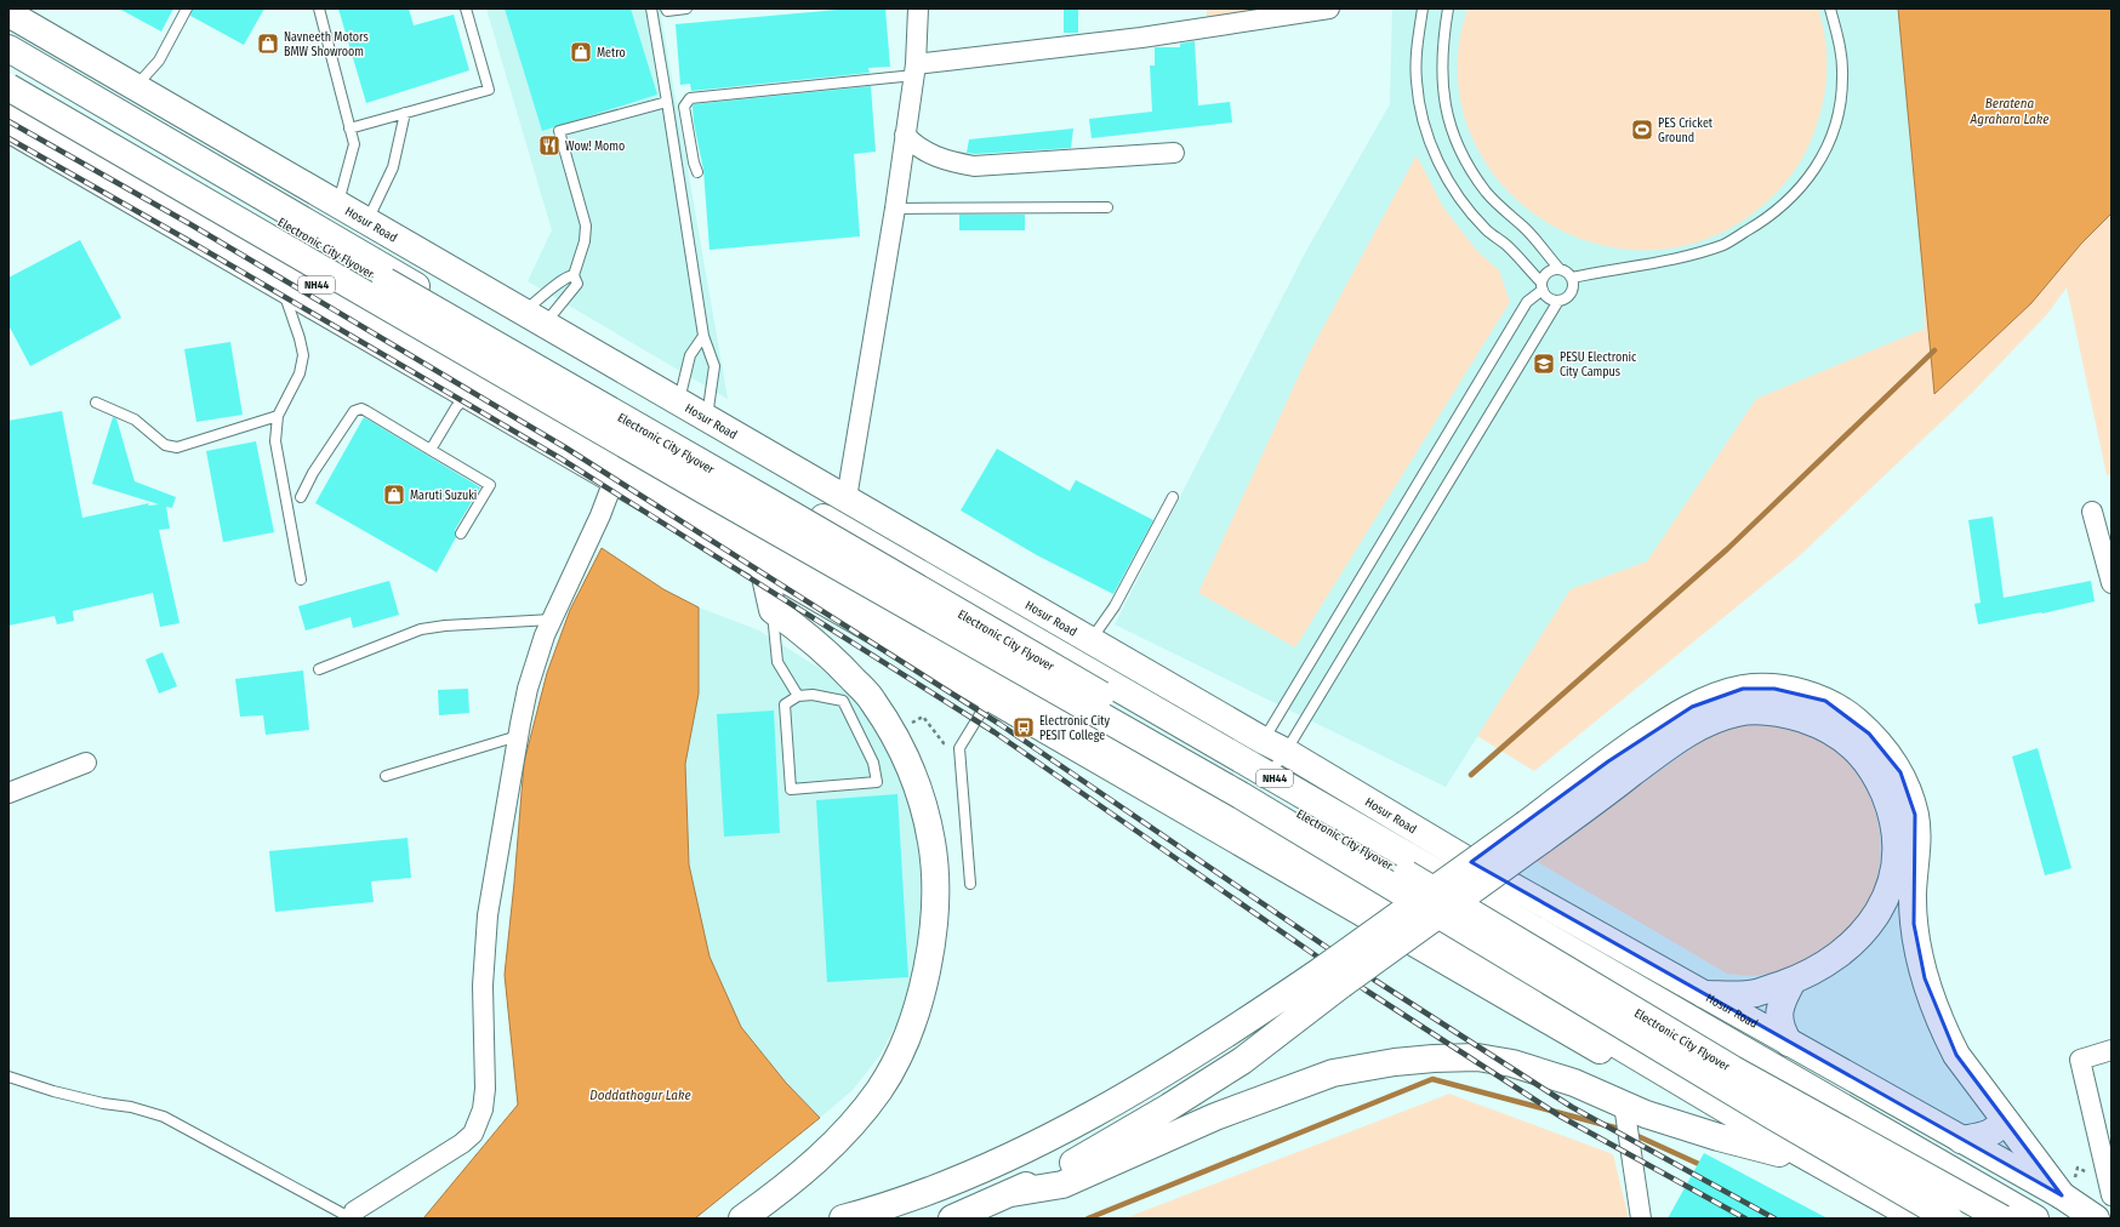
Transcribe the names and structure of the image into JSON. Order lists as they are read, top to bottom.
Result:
{
  "streets": {
    "main road": ["Hosur Road", "Electronic City Flyover", "NH44"]
  },
  "water": ["Beratena Agrahara Lake", "Doddathogur Lake"],
  "places": {
    "shop": ["Navneeth Motors BMW Showroom", "Metro", "Maruti Suzuki"],
    "sports": ["PES Cricket Ground"],
    "restaurant": ["Wow! Momo"],
    "school or university": ["PESU Electronic City Campus"],
    "bus stop": ["Electronic City PESIT College"]
  }
}
